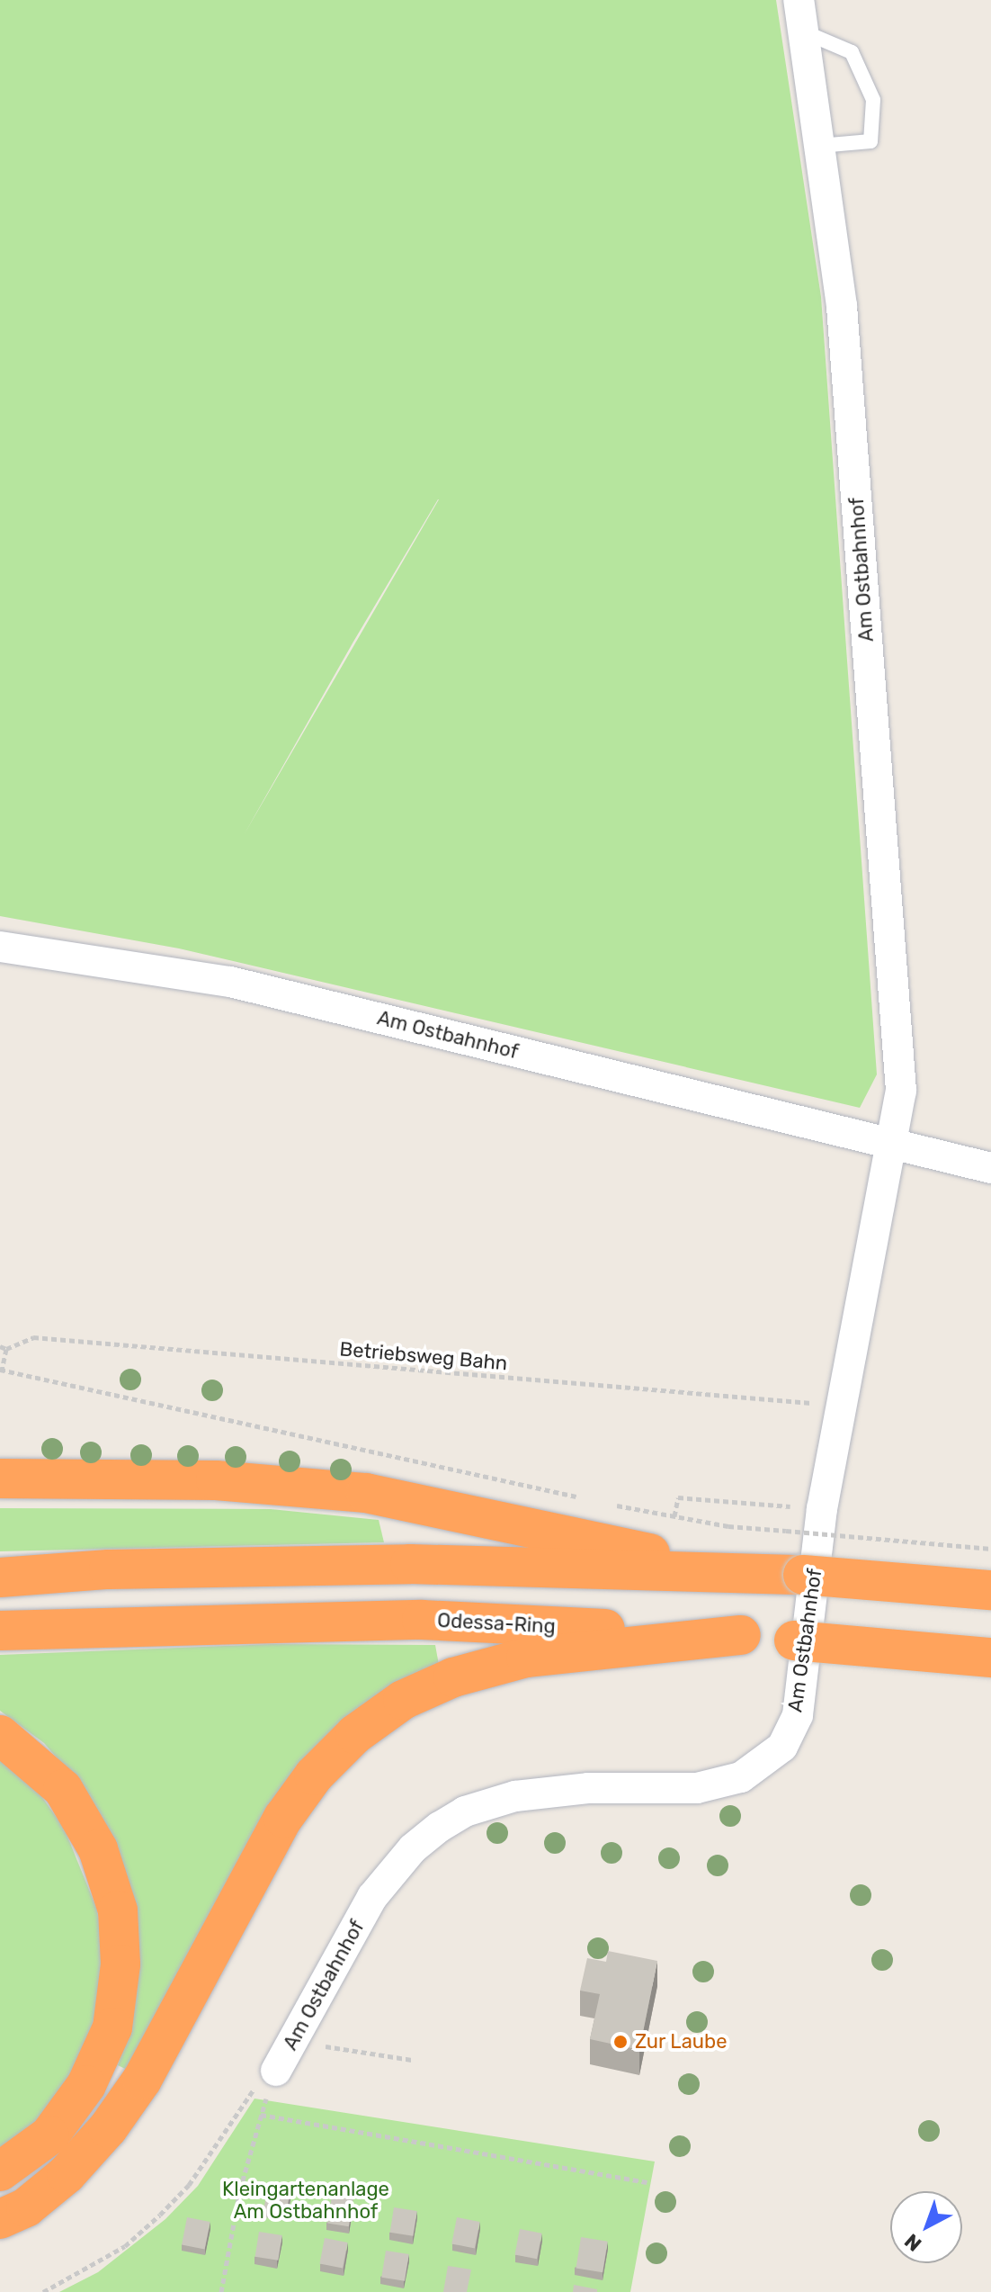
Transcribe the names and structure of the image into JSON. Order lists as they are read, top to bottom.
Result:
{
  "streets": {
    "highway": ["Odessa-Ring"],
    "street": ["Am Ostbahnhof"],
    "path": ["Betriebsweg Bahn"]
  },
  "crossings": [
    ["Am Ostbahnhof", "Betriebsweg Bahn"]
  ],
  "parks": ["Kleingartenanlage Am Ostbahnhof"],
  "places": ["Zur Laube"],
  "north": "bottom left"
}
